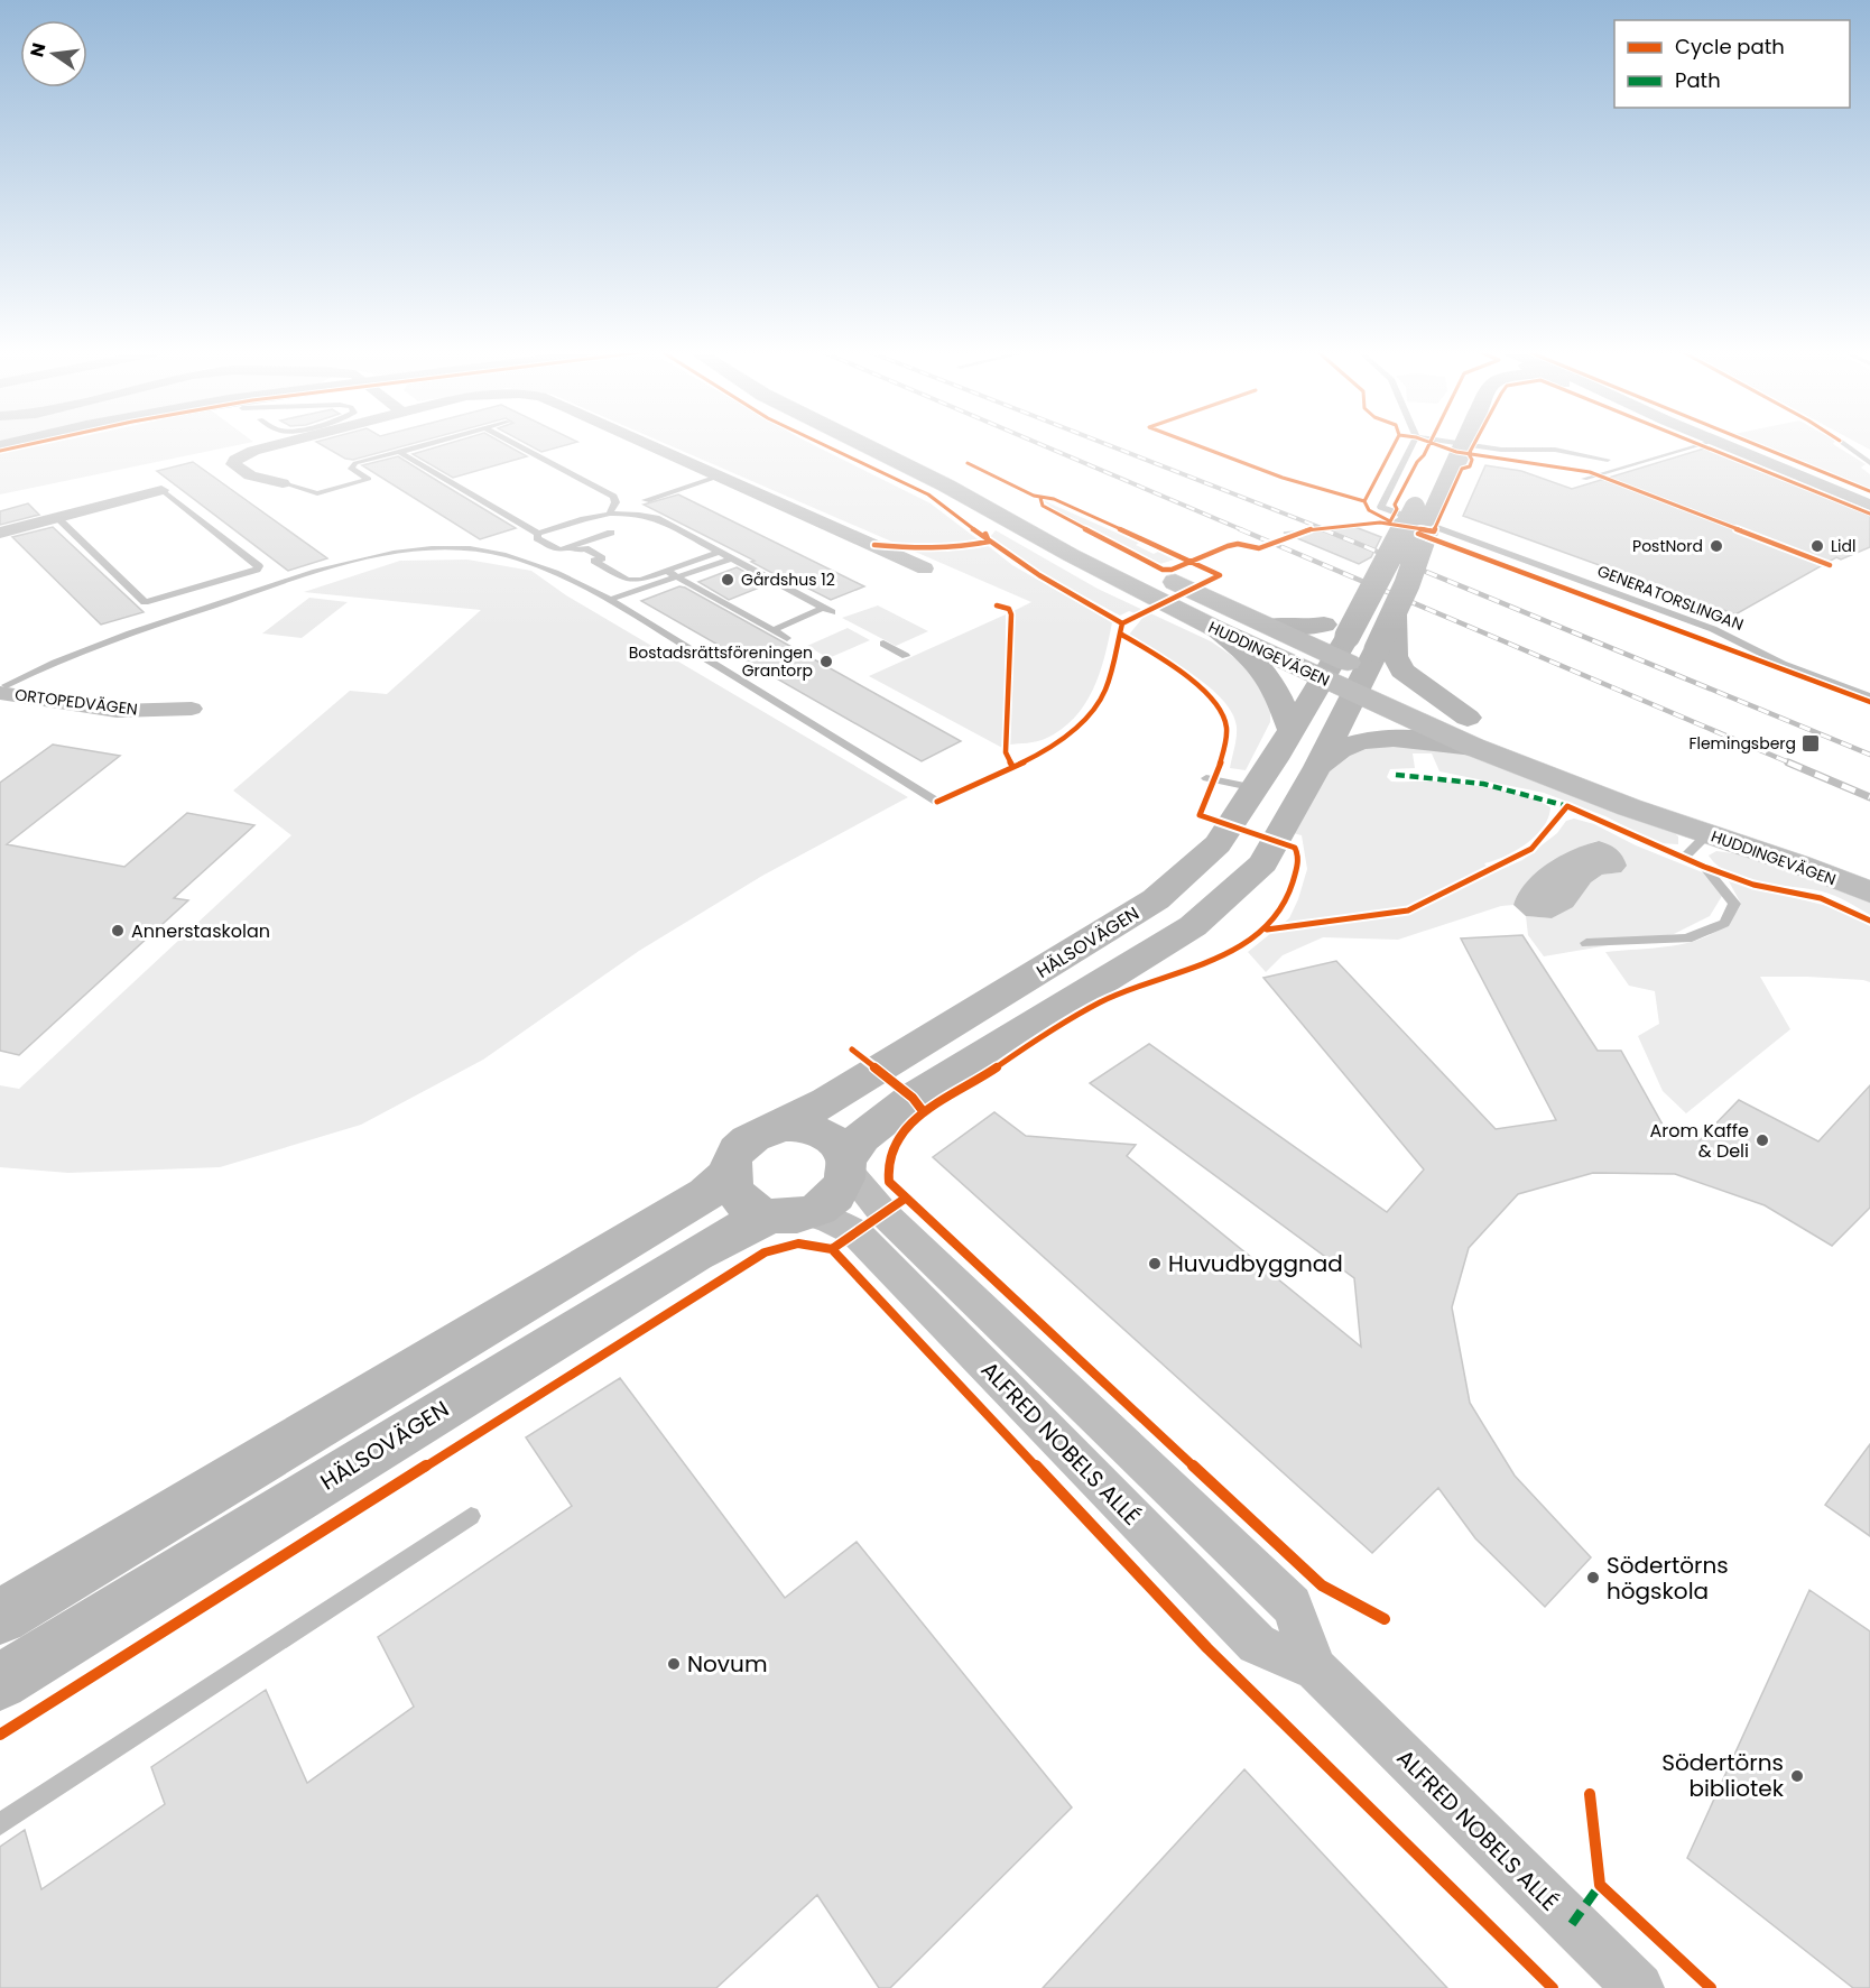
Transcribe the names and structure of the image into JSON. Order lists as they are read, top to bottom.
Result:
{
  "streets": {
    "main road": ["HUDDINGEVÄGEN"],
    "street": ["ORTOPEDVÄGEN", "HÄLSOVÄGEN", "ALFRED NOBELS ALLÉ"],
    "lane": ["GENERATORSLINGAN"]
  },
  "crossings": [
    ["HUDDINGEVÄGEN", "HÄLSOVÄGEN"],
    ["HÄLSOVÄGEN", "ALFRED NOBELS ALLÉ"]
  ],
  "places": {
    "other": [
      "PostNord",
      "Lidl",
      "Gårdshus 12",
      "Bostadsrättsföreningen Grantorp",
      "Annerstaskolan",
      "Arom Kaffe & Deli",
      "Huvudbyggnad",
      "Södertörns högskola",
      "Novum",
      "Södertörns bibliotek"
    ],
    "transit": ["Flemingsberg"]
  },
  "legend": ["Cycle path", "Path"],
  "north": "left"
}
